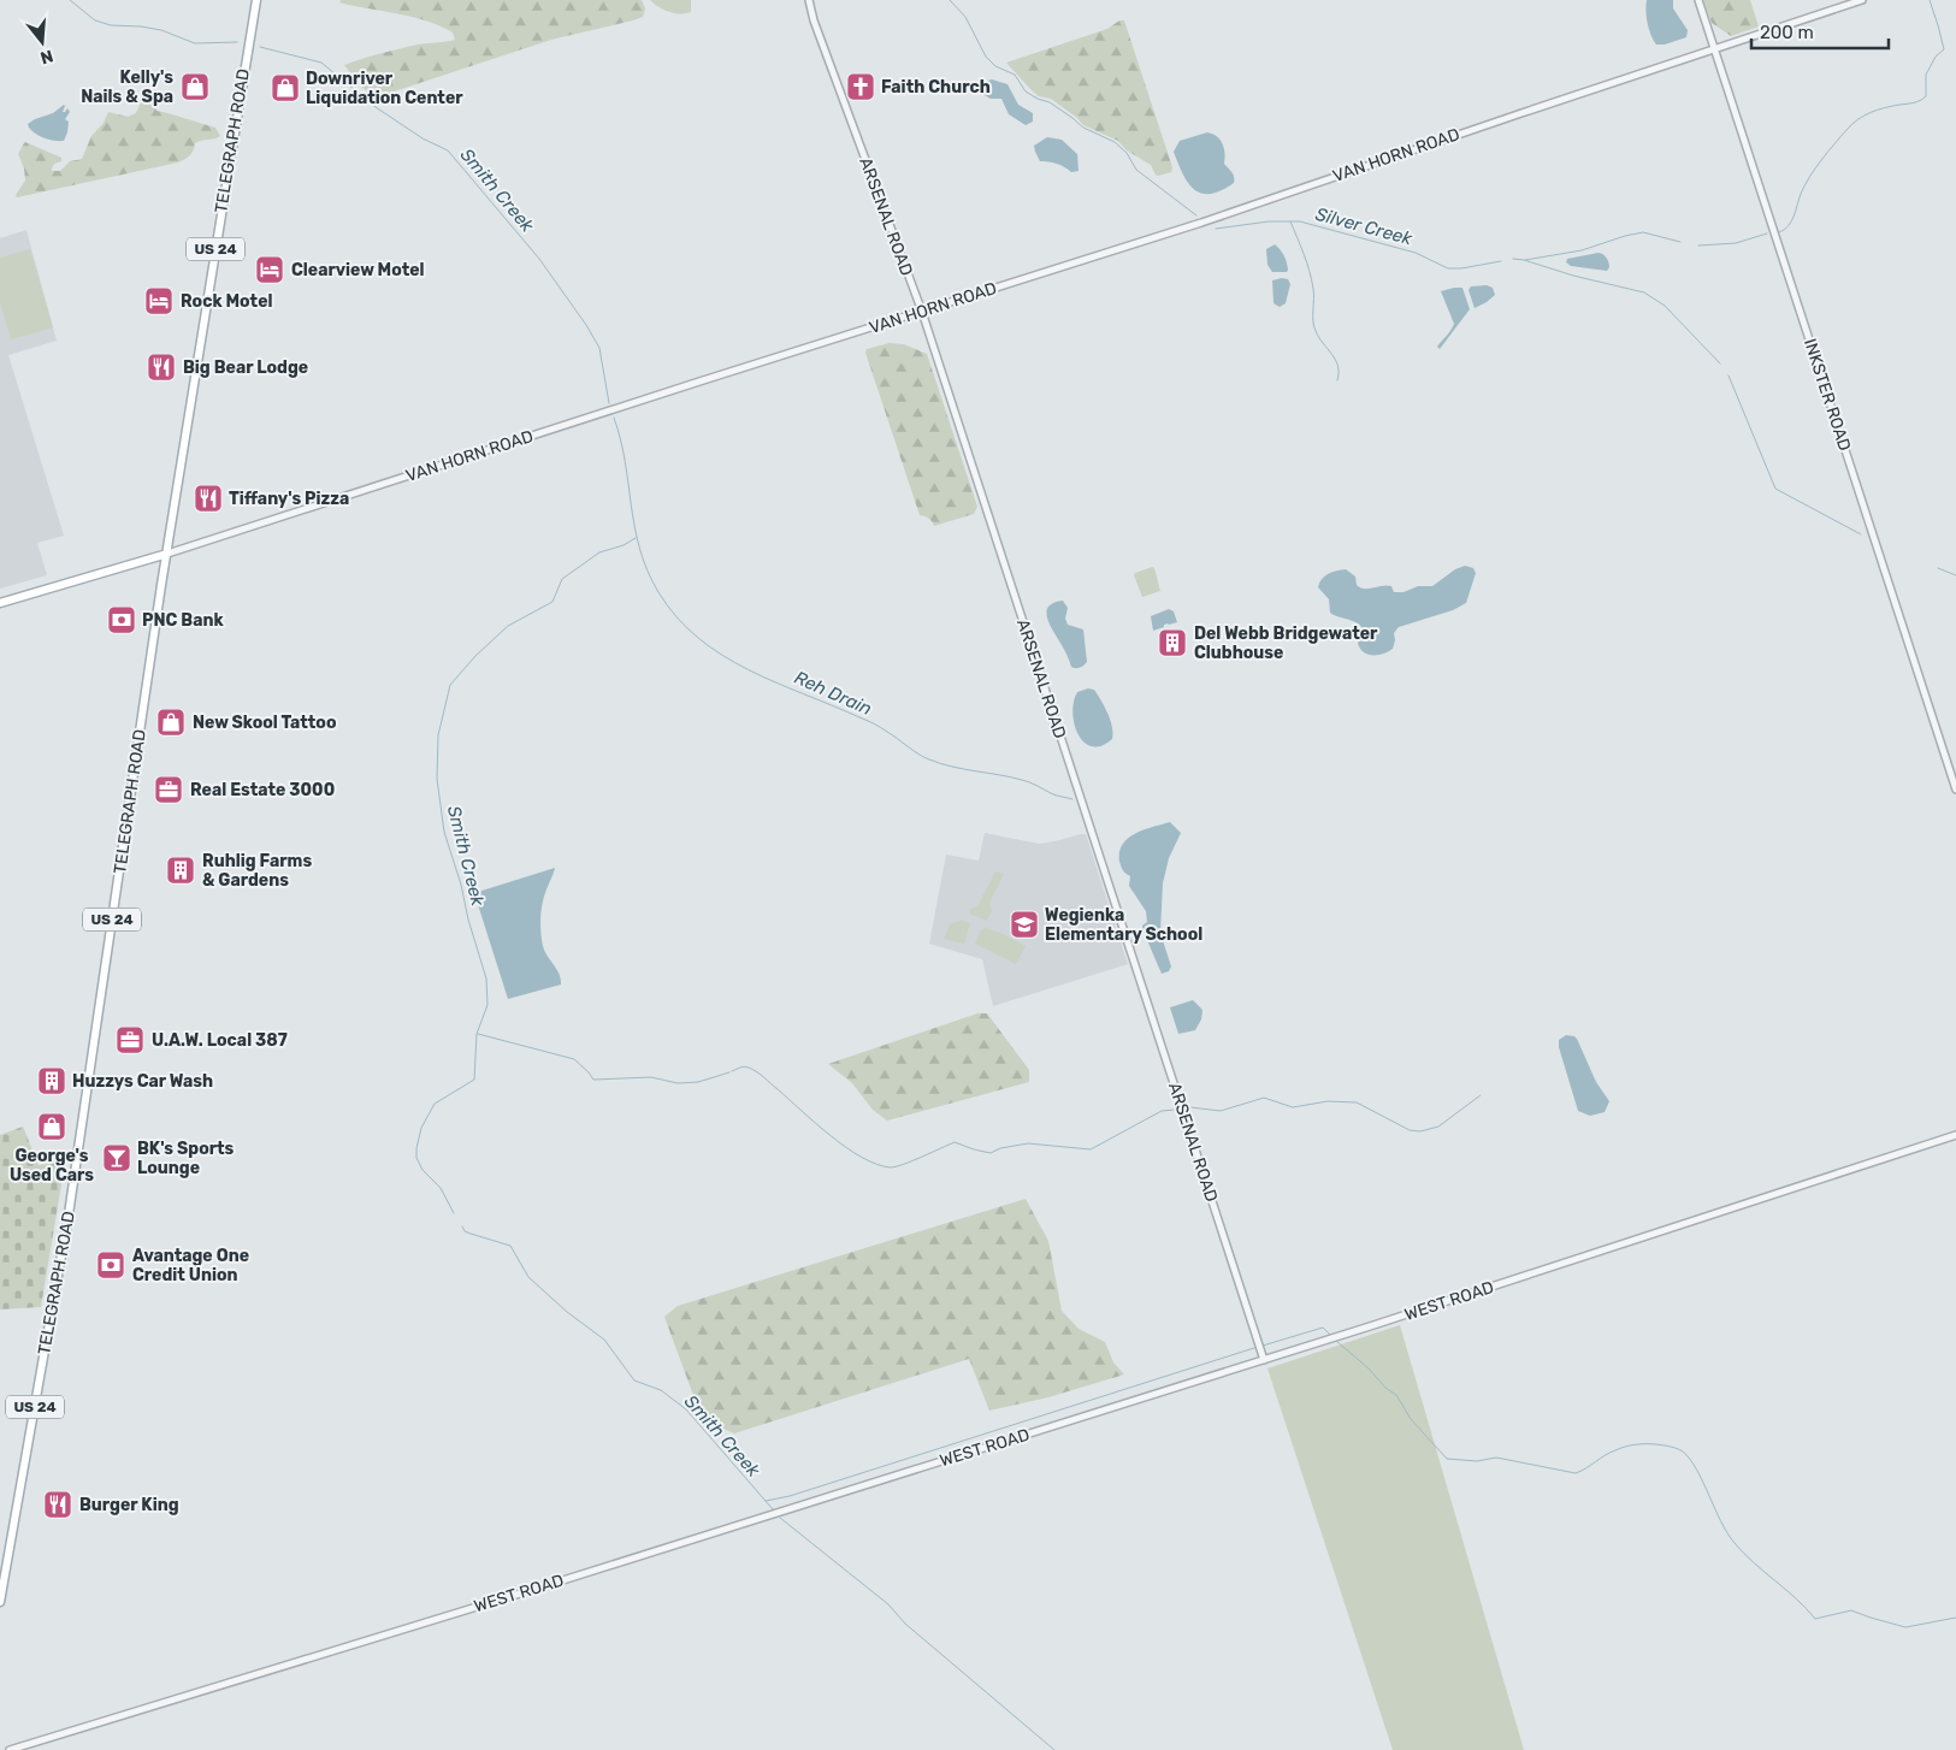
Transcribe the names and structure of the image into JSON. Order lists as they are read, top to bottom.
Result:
{
  "streets": {
    "main road": ["TELEGRAPH ROAD", "VAN HORN ROAD", "US 24"],
    "street": ["ARSENAL ROAD", "INKSTER ROAD", "WEST ROAD"]
  },
  "crossings": [
    ["TELEGRAPH ROAD", "VAN HORN ROAD"],
    ["VAN HORN ROAD", "ARSENAL ROAD"],
    ["VAN HORN ROAD", "INKSTER ROAD"],
    ["ARSENAL ROAD", "WEST ROAD"]
  ],
  "water": ["Smith Creek", "Silver Creek", "Reh Drain"],
  "places": {
    "shop": [
      "Kelly's Nails & Spa",
      "Downriver Liquidation Center",
      "New Skool Tattoo",
      "George's Used Cars"
    ],
    "church": ["Faith Church"],
    "hotel": ["Clearview Motel", "Rock Motel"],
    "restaurant": ["Big Bear Lodge", "Tiffany's Pizza", "Burger King"],
    "bank": ["PNC Bank", "Avantage One Credit Union"],
    "building": ["Del Webb Bridgewater Clubhouse", "Ruhlig Farms & Gardens", "Huzzys Car Wash"],
    "office": ["Real Estate 3000", "U.A.W. Local 387"],
    "school or university": ["Wegienka Elementary School"],
    "bar": ["BK's Sports Lounge"]
  },
  "scale_bar": "200 m",
  "north": "bottom"
}
